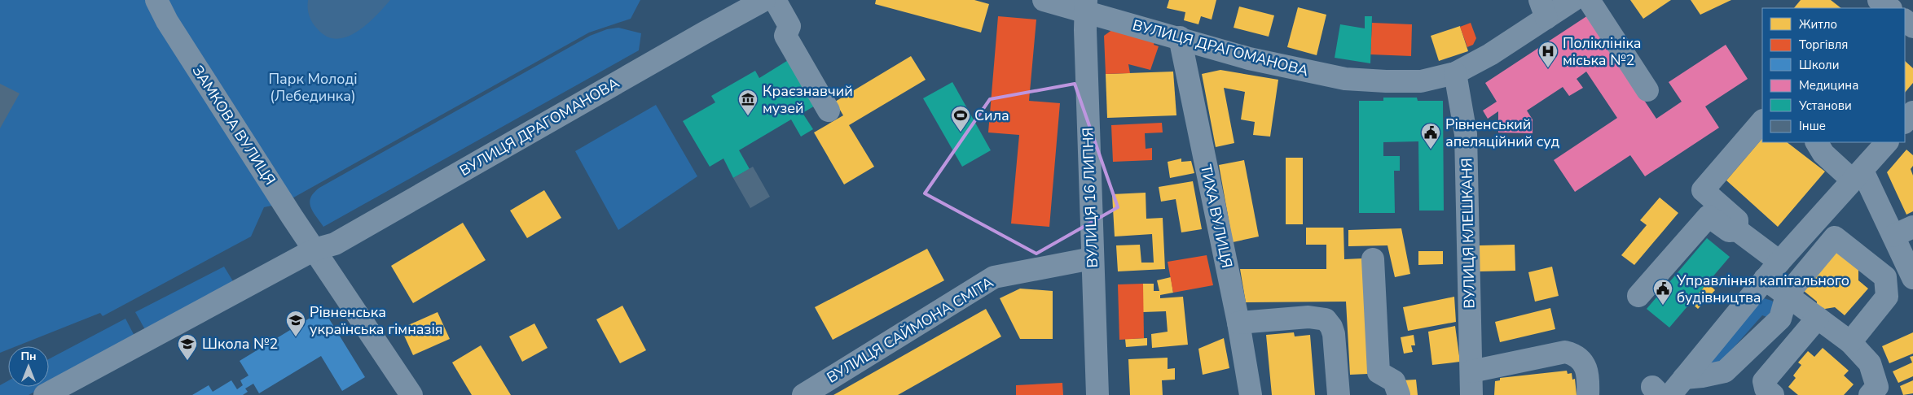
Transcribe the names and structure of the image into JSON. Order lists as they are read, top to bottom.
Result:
{
  "streets": {
    "street": [
      "ВУЛИЦЯ ДРАГОМАНОВА",
      "ЗАМКОВА ВУЛИЦЯ",
      "ВУЛИЦЯ 16 ЛИПНЯ",
      "ТИХА ВУЛИЦЯ",
      "ВУЛИЦЯ КЛЕШКАНЯ",
      "ВУЛИЦЯ САЙМОНА СМІТА"
    ]
  },
  "crossings": [
    ["ВУЛИЦЯ ДРАГОМАНОВА", "ЗАМКОВА ВУЛИЦЯ"],
    ["ВУЛИЦЯ ДРАГОМАНОВА", "ВУЛИЦЯ 16 ЛИПНЯ"],
    ["ВУЛИЦЯ ДРАГОМАНОВА", "ТИХА ВУЛИЦЯ"],
    ["ВУЛИЦЯ ДРАГОМАНОВА", "ВУЛИЦЯ КЛЕШКАНЯ"],
    ["ВУЛИЦЯ 16 ЛИПНЯ", "ВУЛИЦЯ САЙМОНА СМІТА"]
  ],
  "parks": ["Парк Молоді (Лебединка)"],
  "places": {
    "hospital": ["Поліклініка міська №2"],
    "museum": ["Краєзнавчий музей"],
    "sports": ["Сила"],
    "public building": ["Рівненський апеляційний суд", "Управління капітального будівництва"],
    "school or university": ["Рівненська українська гімназія", "Школа №2"]
  },
  "legend": [
    "Житло",
    "Торгівля",
    "Школи",
    "Медицина",
    "Установи",
    "Інше"
  ],
  "north": "top"
}
